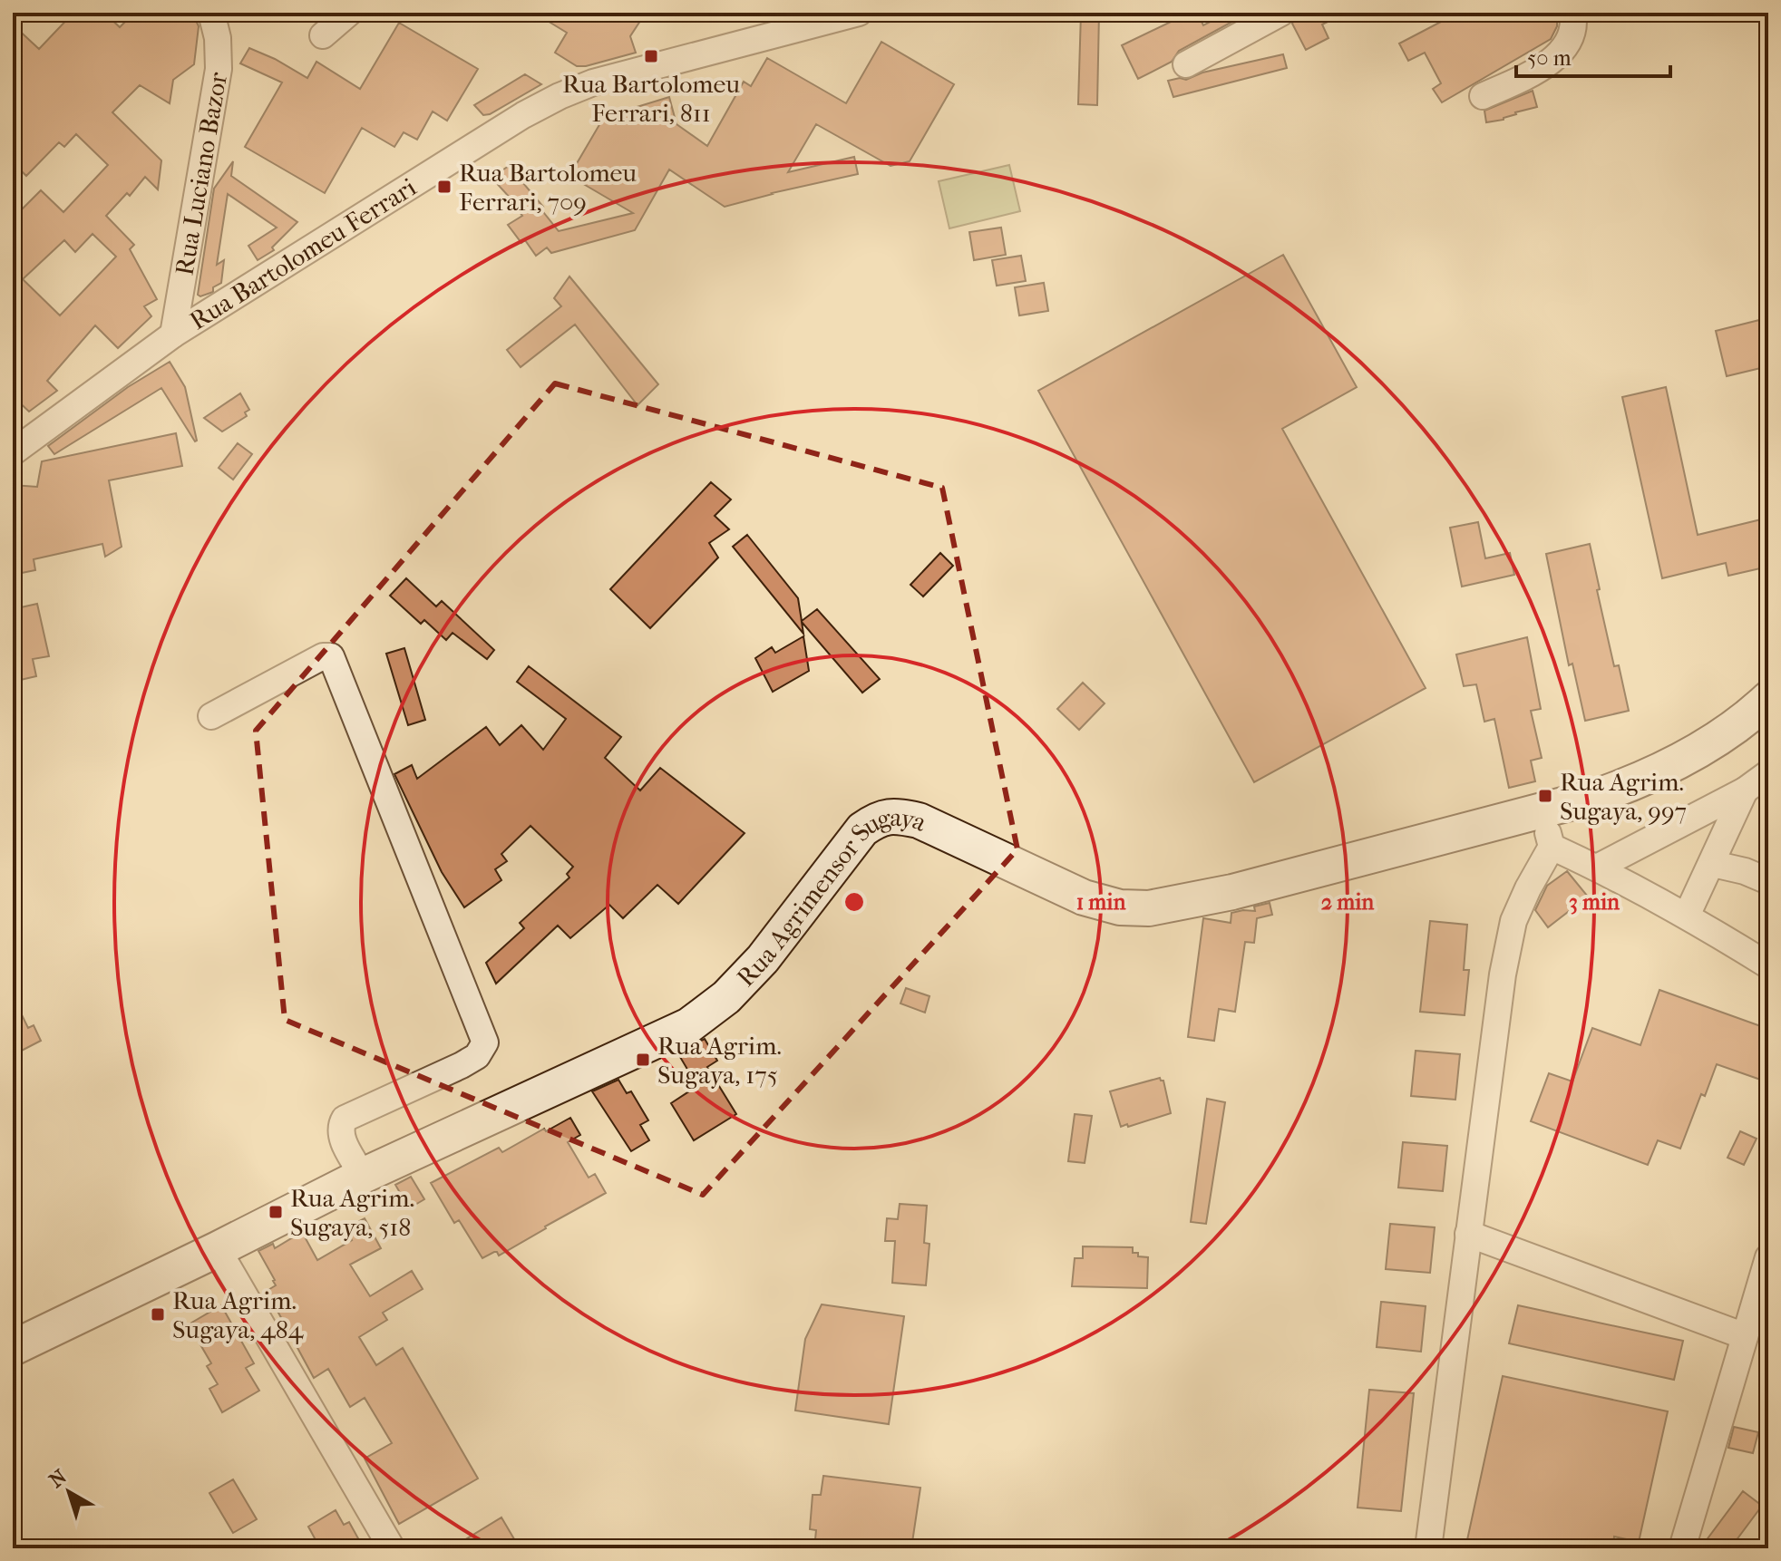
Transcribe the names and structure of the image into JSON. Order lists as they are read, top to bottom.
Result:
{
  "streets": {
    "main road": ["Rua Agrimensor Sugaya"],
    "street": ["Rua Luciano Bazor", "Rua Bartolomeu Ferrari"]
  },
  "crossings": [
    ["Rua Luciano Bazor", "Rua Bartolomeu Ferrari"]
  ],
  "places": {
    "transit": [
      "Rua Bartolomeu Ferrari, 811",
      "Rua Bartolomeu Ferrari, 709",
      "Rua Agrim. Sugaya, 997",
      "Rua Agrim. Sugaya, 175",
      "Rua Agrim. Sugaya, 518",
      "Rua Agrim. Sugaya, 484"
    ]
  },
  "scale_bar": "50 m",
  "north": "top left",
  "rings": ["1 min", "2 min", "3 min"]
}
